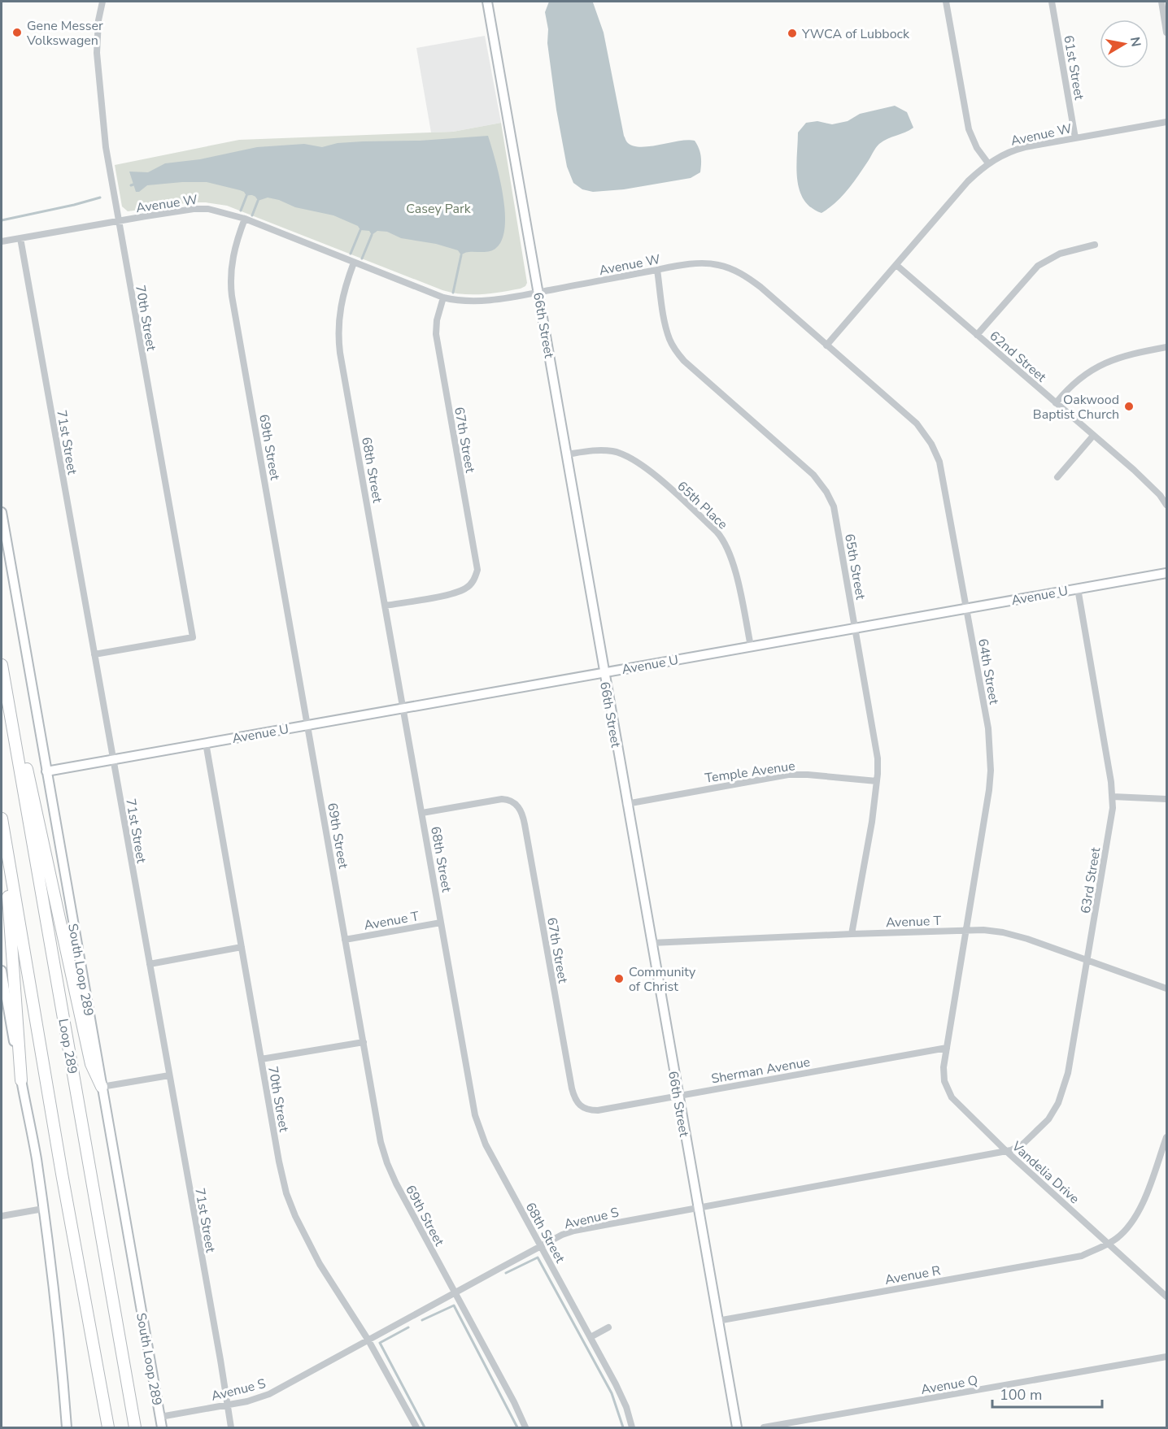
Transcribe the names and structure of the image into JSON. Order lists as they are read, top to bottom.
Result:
{
  "streets": {
    "highway": ["Loop 289"],
    "street": [
      "61st Street",
      "Avenue W",
      "70th Street",
      "66th Street",
      "62nd Street",
      "67th Street",
      "71st Street",
      "69th Street",
      "68th Street",
      "65th Place",
      "65th Street",
      "Avenue U",
      "64th Street",
      "Temple Avenue",
      "63rd Street",
      "Avenue T",
      "South Loop 289",
      "Sherman Avenue",
      "Vandelia Drive",
      "Avenue S",
      "Avenue R",
      "Avenue Q"
    ]
  },
  "crossings": [
    ["61st Street", "Avenue W"],
    ["Avenue W", "70th Street"],
    ["Avenue W", "66th Street"],
    ["Avenue W", "62nd Street"],
    ["Avenue W", "67th Street"],
    ["Avenue W", "71st Street"],
    ["Avenue W", "69th Street"],
    ["Avenue W", "68th Street"],
    ["Avenue W", "65th Street"],
    ["Avenue W", "64th Street"],
    ["70th Street", "71st Street"],
    ["70th Street", "Avenue U"],
    ["70th Street", "Avenue S"],
    ["66th Street", "65th Place"],
    ["66th Street", "Avenue U"],
    ["66th Street", "Temple Avenue"],
    ["66th Street", "Avenue T"],
    ["66th Street", "Sherman Avenue"],
    ["66th Street", "Avenue S"],
    ["66th Street", "Avenue R"],
    ["67th Street", "68th Street"],
    ["67th Street", "Sherman Avenue"],
    ["71st Street", "Avenue U"],
    ["71st Street", "Avenue S"],
    ["69th Street", "Avenue U"],
    ["69th Street", "Avenue T"],
    ["69th Street", "Avenue S"],
    ["68th Street", "Avenue U"],
    ["68th Street", "Avenue T"],
    ["68th Street", "Avenue S"],
    ["65th Place", "Avenue U"],
    ["65th Street", "Avenue U"],
    ["65th Street", "Temple Avenue"],
    ["65th Street", "Avenue T"],
    ["Avenue U", "64th Street"],
    ["Avenue U", "63rd Street"],
    ["Avenue U", "South Loop 289"],
    ["64th Street", "Avenue T"],
    ["64th Street", "Sherman Avenue"],
    ["64th Street", "Vandelia Drive"],
    ["63rd Street", "Avenue T"],
    ["63rd Street", "Vandelia Drive"],
    ["63rd Street", "Avenue S"],
    ["South Loop 289", "Avenue S"],
    ["Sherman Avenue", "Vandelia Drive"],
    ["Vandelia Drive", "Avenue S"],
    ["Vandelia Drive", "Avenue R"]
  ],
  "parks": ["Casey Park"],
  "places": [
    "Gene Messer Volkswagen",
    "YWCA of Lubbock",
    "Oakwood Baptist Church",
    "Community of Christ"
  ],
  "scale_bar": "100 m",
  "north": "right"
}
